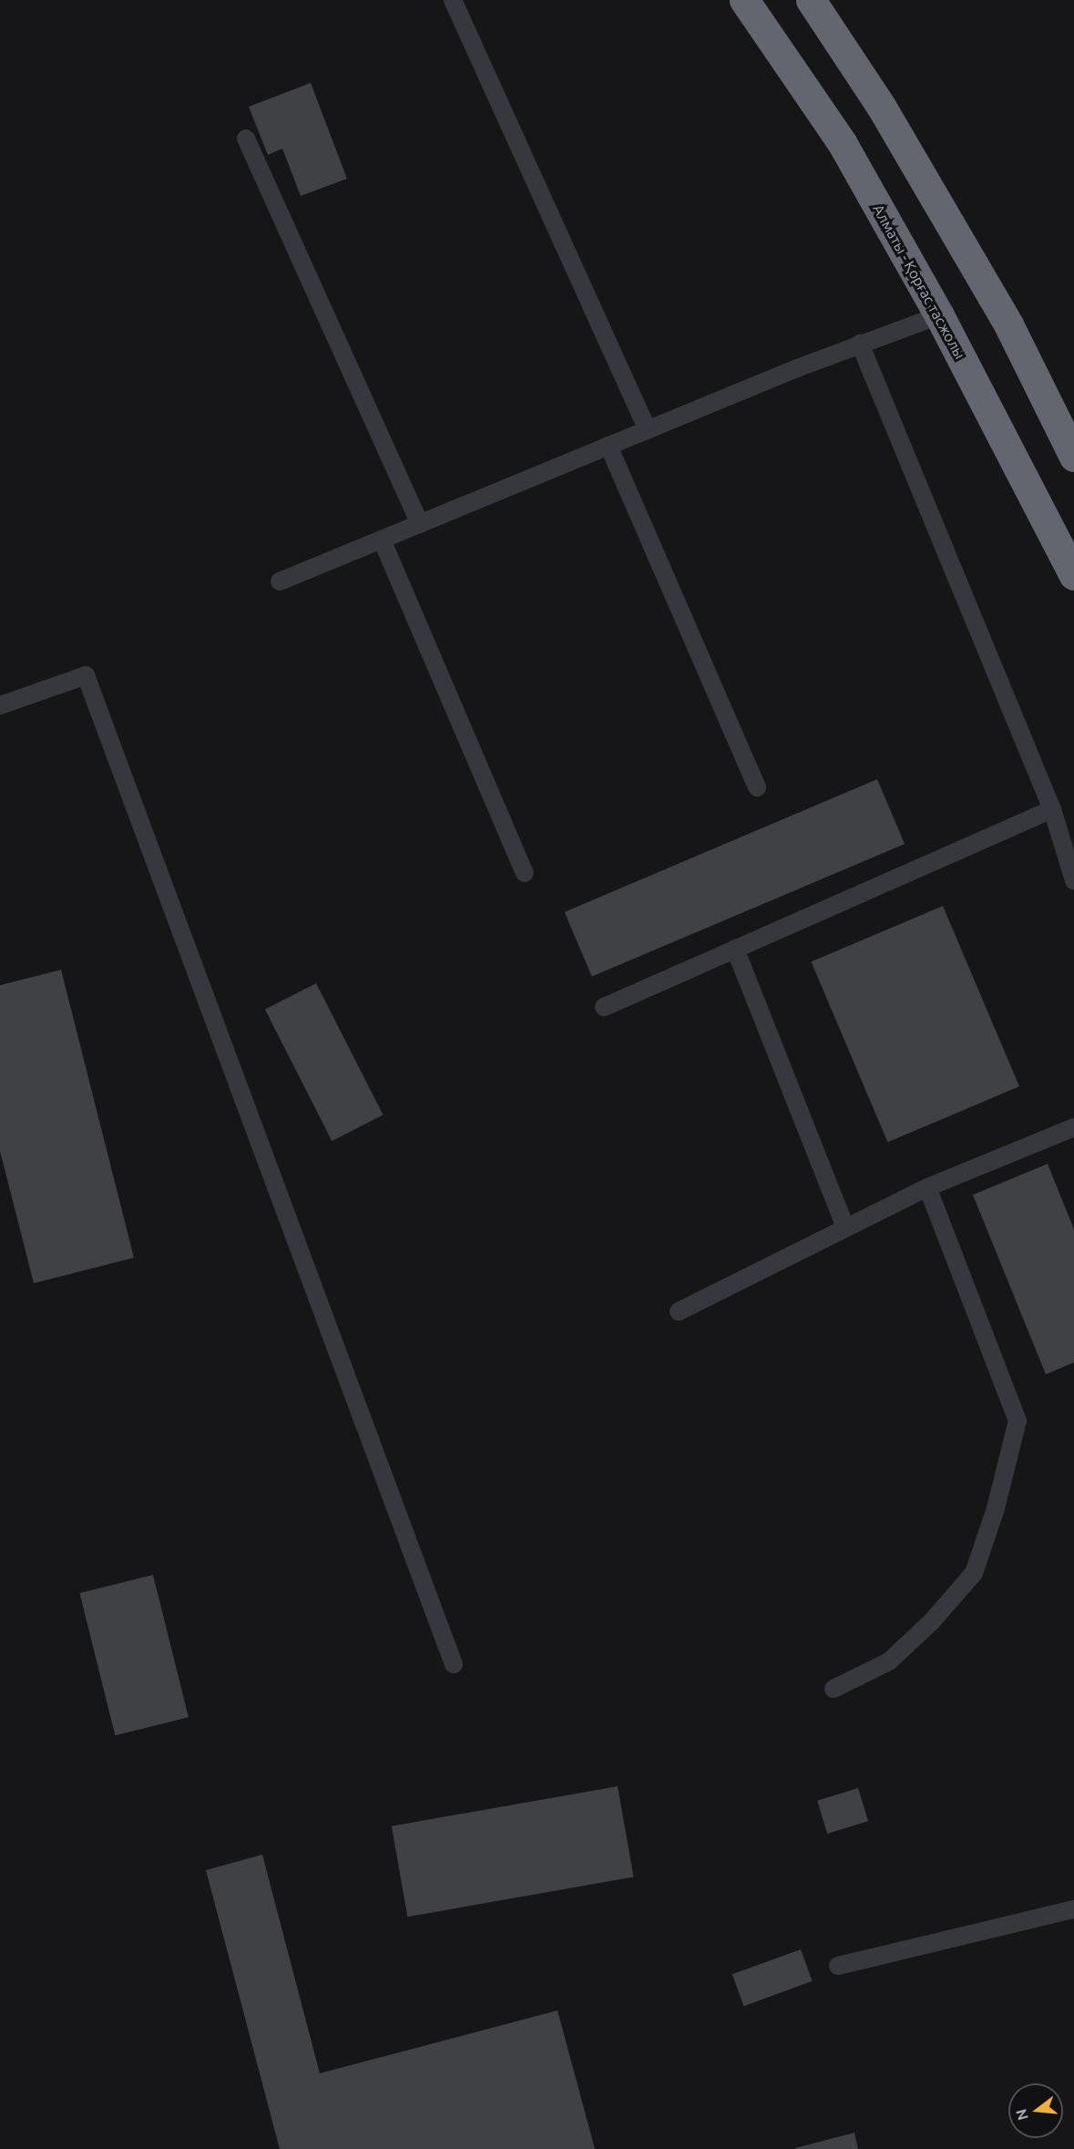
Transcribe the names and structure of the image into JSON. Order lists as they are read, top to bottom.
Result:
{
  "streets": {
    "highway": ["Алматы - Қорғас тасжолы"]
  },
  "north": "left"
}
